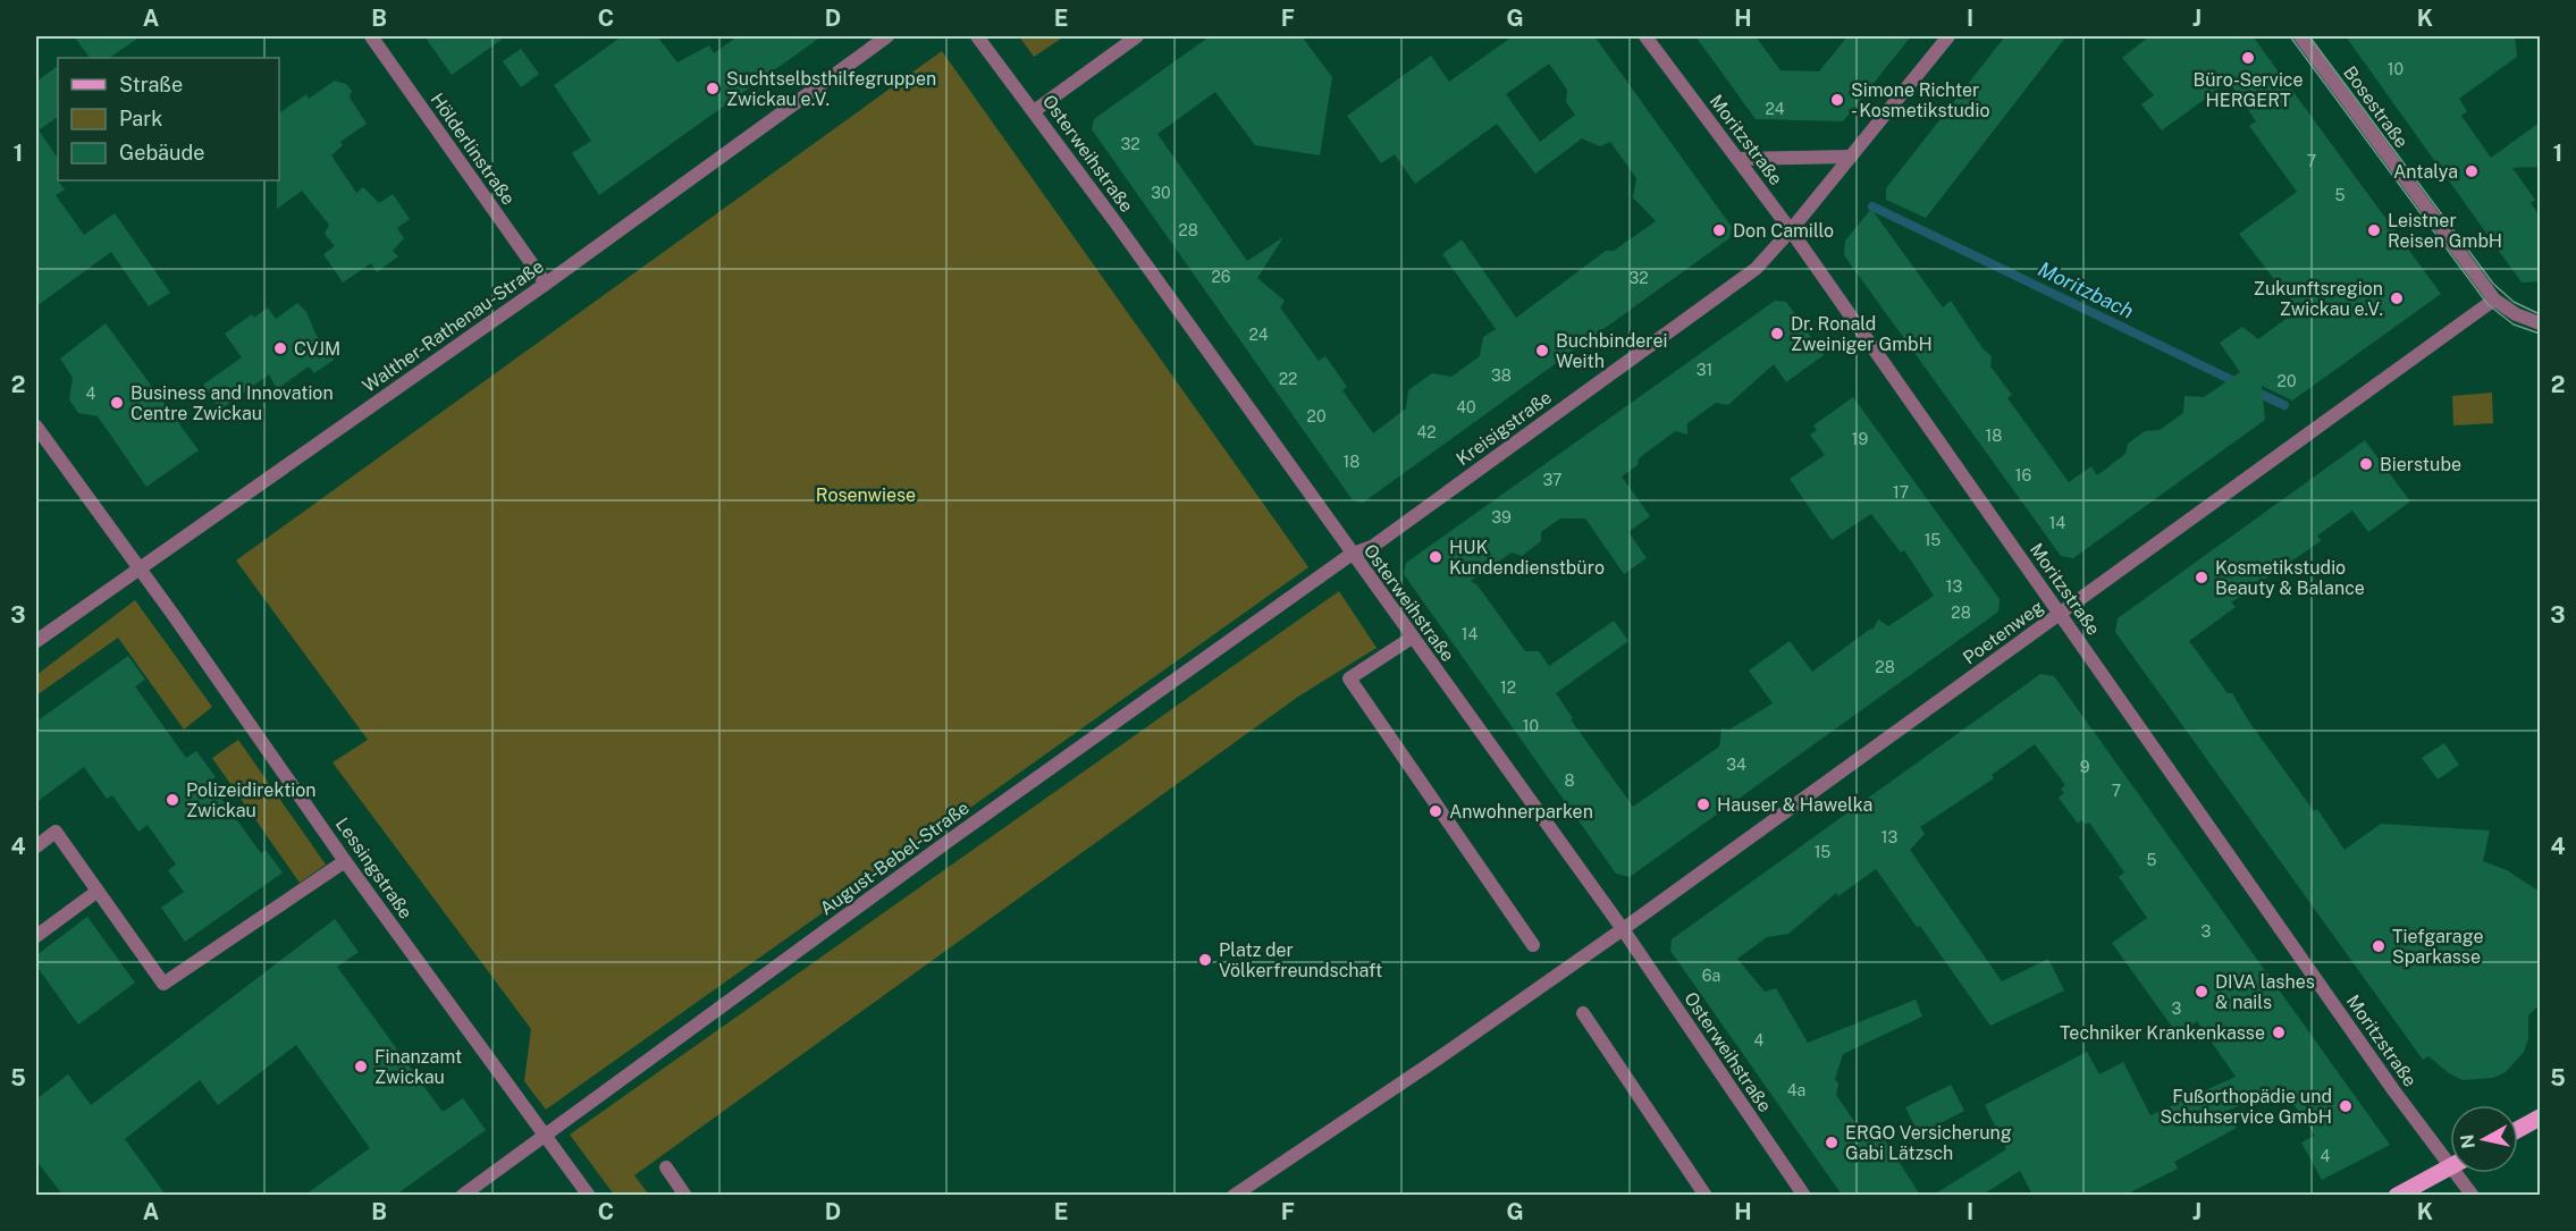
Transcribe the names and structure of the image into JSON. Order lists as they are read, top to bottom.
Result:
{
  "streets": {
    "street": [
      "Bosestraße",
      "Moritzstraße",
      "Hölderlinstraße",
      "Osterweihstraße",
      "Walther-Rathenau-Straße",
      "Kreisigstraße",
      "Poetenweg",
      "August-Bebel-Straße",
      "Lessingstraße"
    ]
  },
  "crossings": [
    ["Bosestraße", "Poetenweg"],
    ["Moritzstraße", "Kreisigstraße"],
    ["Moritzstraße", "Poetenweg"],
    ["Hölderlinstraße", "Walther-Rathenau-Straße"],
    ["Osterweihstraße", "Kreisigstraße"],
    ["Osterweihstraße", "Poetenweg"],
    ["Osterweihstraße", "August-Bebel-Straße"],
    ["Walther-Rathenau-Straße", "Lessingstraße"],
    ["Kreisigstraße", "August-Bebel-Straße"],
    ["August-Bebel-Straße", "Lessingstraße"]
  ],
  "water": ["Moritzbach"],
  "parks": ["Rosenwiese"],
  "places": [
    "Büro-Service HERGERT",
    "Suchtselbsthilfegruppen Zwickau e.V.",
    "Simone Richter - Kosmetikstudio",
    "Antalya",
    "Don Camillo",
    "Leistner Reisen GmbH",
    "Zukunftsregion Zwickau e.V.",
    "Dr. Ronald Zweiniger GmbH",
    "CVJM",
    "Buchbinderei Weith",
    "Business and Innovation Centre Zwickau",
    "Bierstube",
    "HUK Kundendienstbüro",
    "Kosmetikstudio Beauty & Balance",
    "Polizeidirektion Zwickau",
    "Hauser & Hawelka",
    "Anwohnerparken",
    "Tiefgarage Sparkasse",
    "Platz der Völkerfreundschaft",
    "DIVA lashes & nails",
    "Techniker Krankenkasse",
    "Finanzamt Zwickau",
    "Fußorthopädie und Schuhservice GmbH",
    "ERGO Versicherung Gabi Lätzsch"
  ],
  "house_numbers": [
    "10",
    "24",
    "32",
    "7",
    "30",
    "5",
    "28",
    "26",
    "32",
    "24",
    "31",
    "38",
    "22",
    "20",
    "4",
    "40",
    "20",
    "42",
    "18",
    "19",
    "18",
    "16",
    "37",
    "17",
    "39",
    "14",
    "15",
    "13",
    "28",
    "14",
    "28",
    "12",
    "10",
    "34",
    "9",
    "8",
    "7",
    "13",
    "15",
    "5",
    "3",
    "6a",
    "3",
    "4",
    "4a",
    "4"
  ],
  "legend": ["Straße", "Park", "Gebäude"],
  "north": "left",
  "grid": {
    "columns": [
      "A",
      "B",
      "C",
      "D",
      "E",
      "F",
      "G",
      "H",
      "I",
      "J",
      "K"
    ],
    "rows": [
      "1",
      "2",
      "3",
      "4",
      "5"
    ]
  }
}
